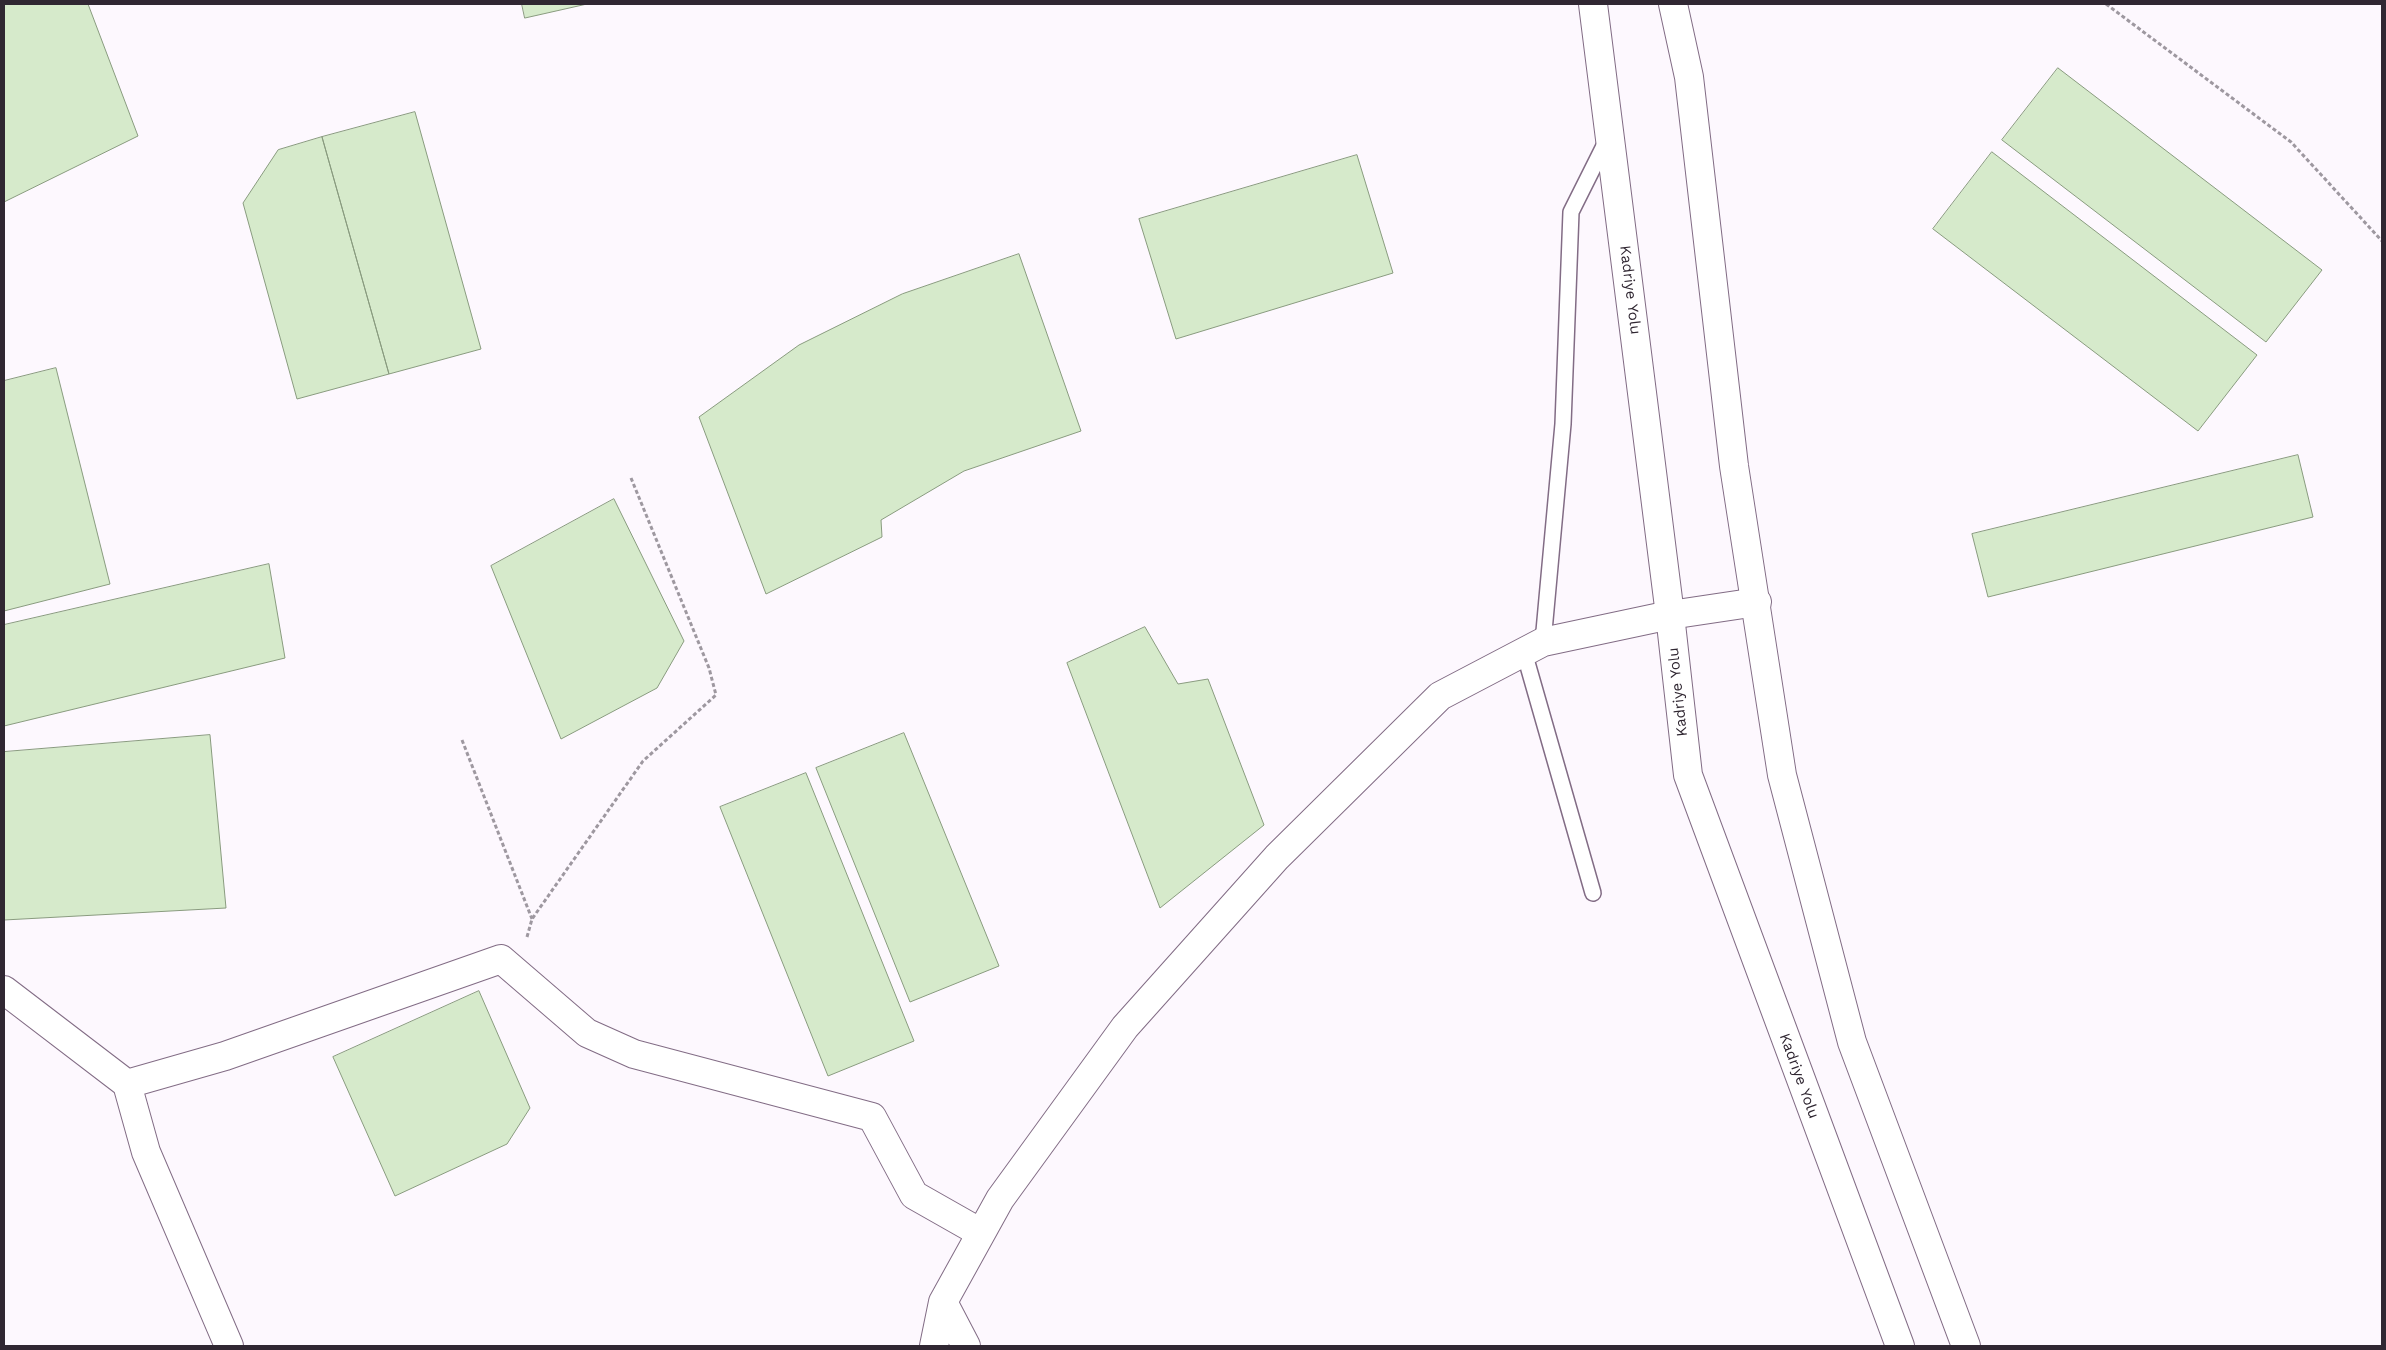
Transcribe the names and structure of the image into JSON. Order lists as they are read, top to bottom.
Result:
{
  "streets": {
    "main road": ["Kadriye Yolu"]
  }
}
